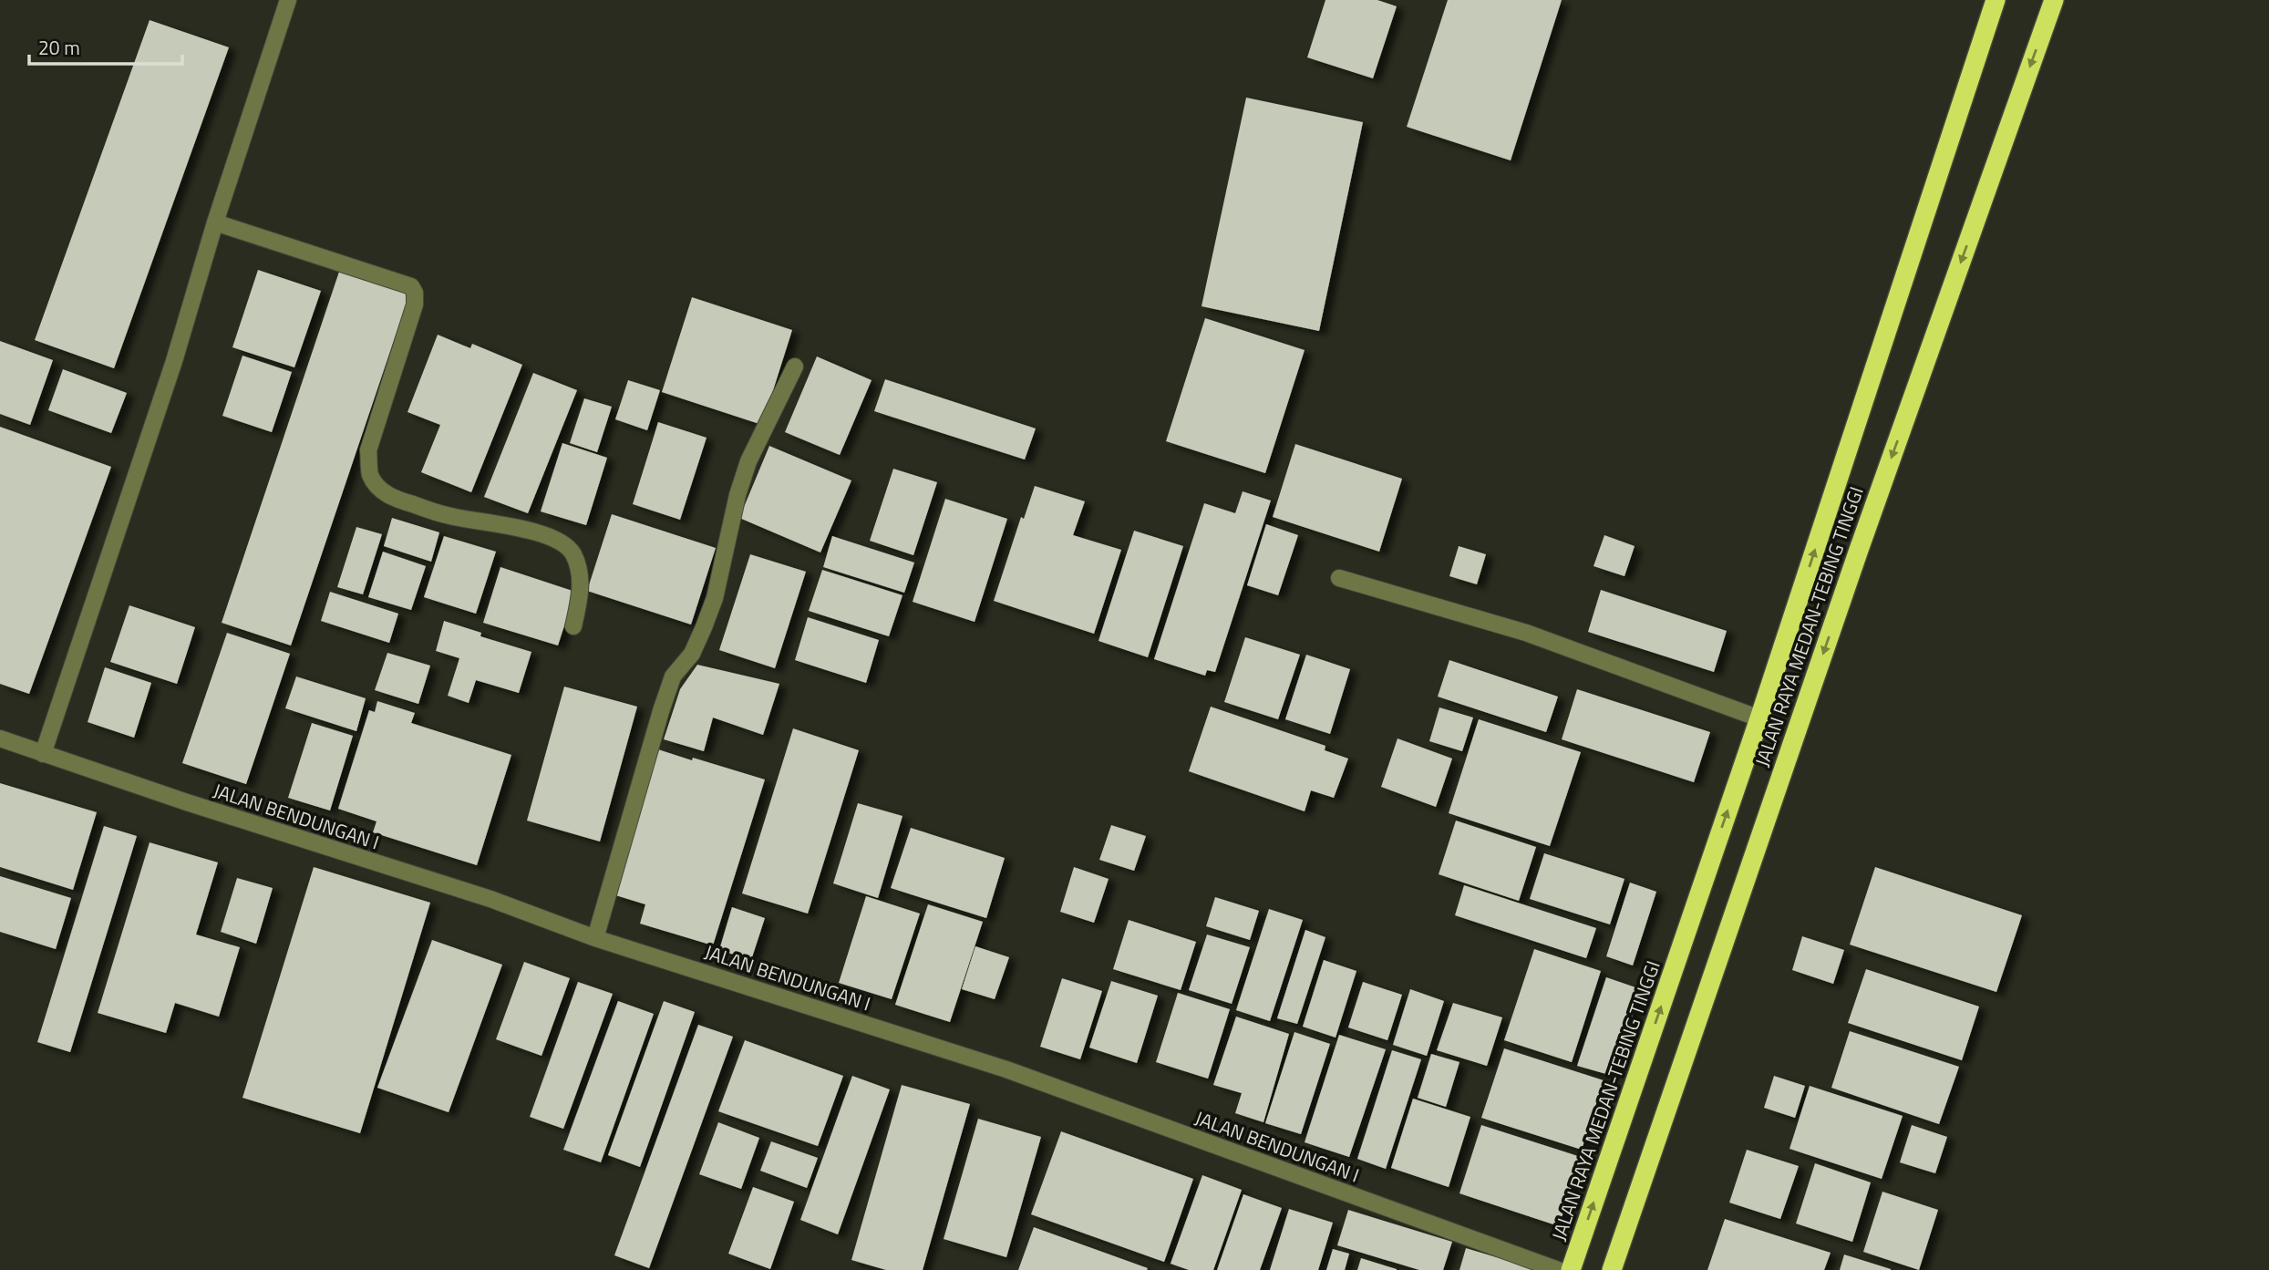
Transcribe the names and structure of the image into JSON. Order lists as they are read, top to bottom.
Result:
{
  "streets": {
    "highway": ["JALAN RAYA MEDAN-TEBING TINGGI"],
    "street": ["JALAN BENDUNGAN I"]
  },
  "scale_bar": "20 m"
}
